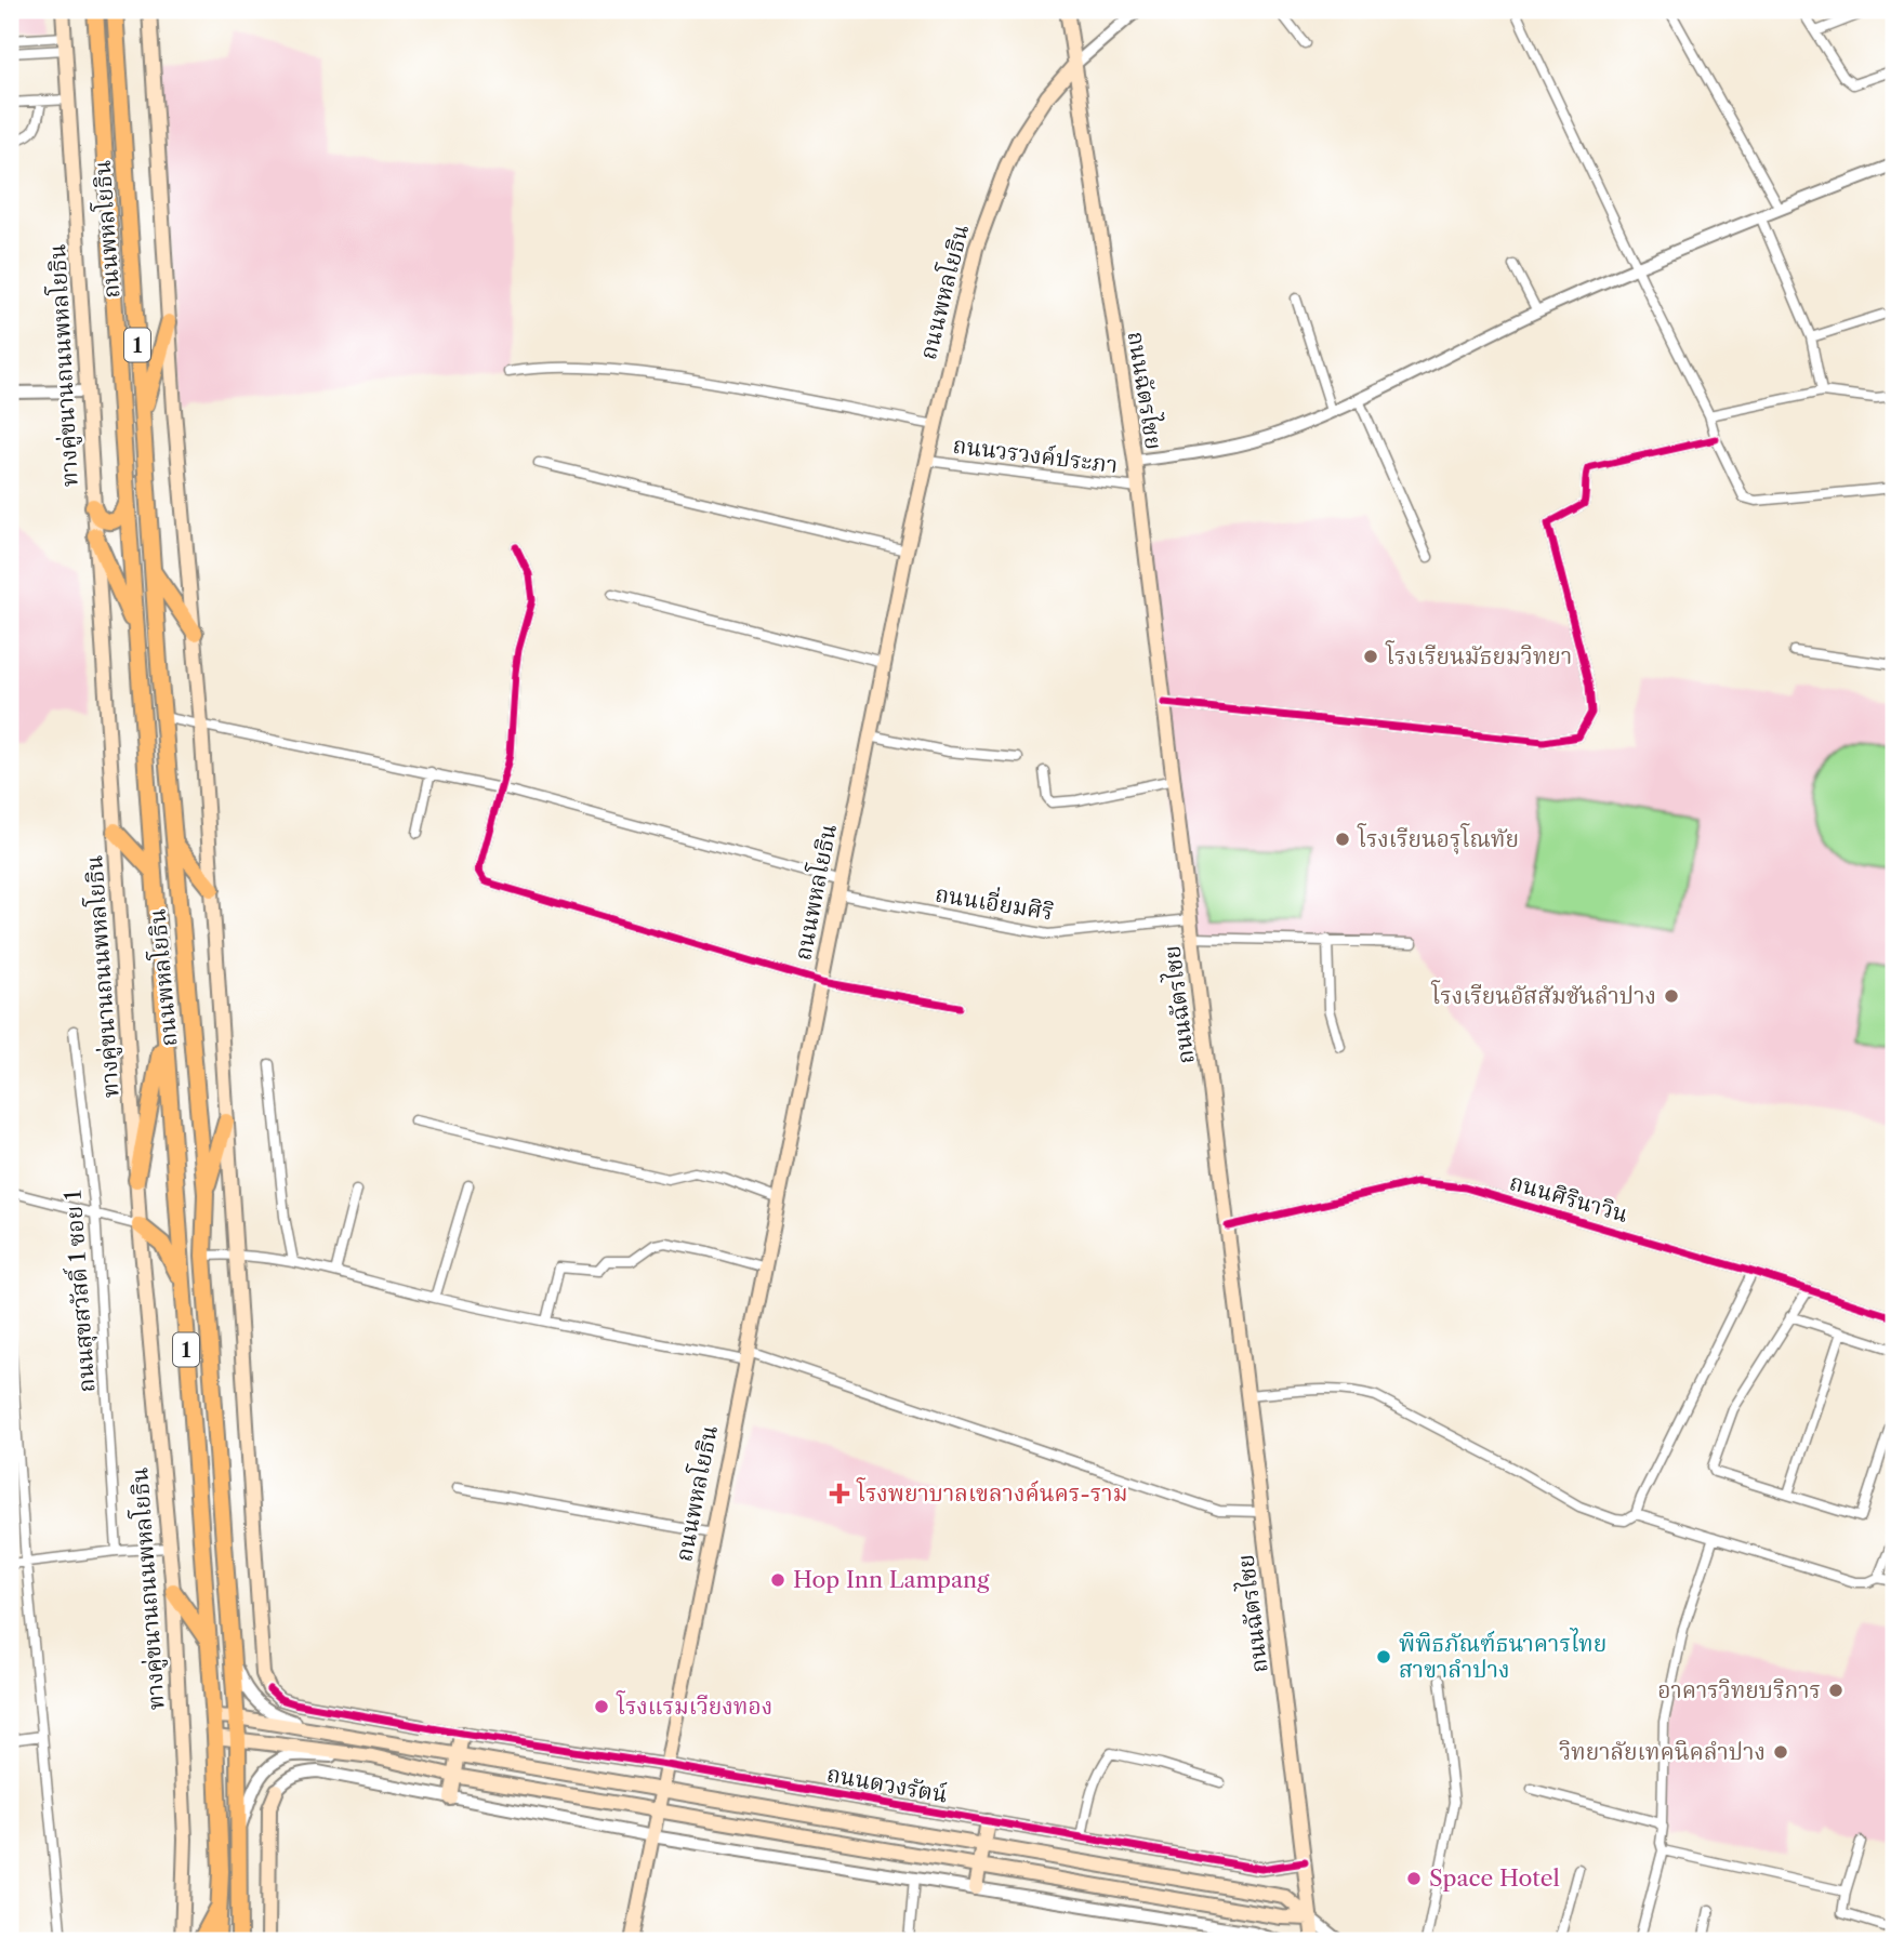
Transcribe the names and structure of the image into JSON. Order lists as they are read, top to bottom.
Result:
{
  "streets": {
    "highway": ["ถนนพหลโยธิน", "1"],
    "main road": ["ทางคู่ขนานถนนพหลโยธิน", "ถนนฉัตรไชย"],
    "street": [
      "ถนนวรวงค์ประภา",
      "ถนนเอี่ยมศิริ",
      "ถนนศิรินาวิน",
      "ถนนสุขสวัสดิ์ 1 ซอย 1",
      "ถนนดวงรัตน์"
    ]
  },
  "crossings": [
    ["ถนนพหลโยธิน", "ถนนฉัตรไชย"],
    ["ถนนพหลโยธิน", "ถนนวรวงค์ประภา"],
    ["ถนนพหลโยธิน", "ถนนเอี่ยมศิริ"],
    ["ถนนพหลโยธิน", "ถนนดวงรัตน์"],
    ["1", "ถนนเอี่ยมศิริ"],
    ["ถนนฉัตรไชย", "ถนนวรวงค์ประภา"],
    ["ถนนฉัตรไชย", "ถนนเอี่ยมศิริ"],
    ["ถนนฉัตรไชย", "ถนนศิรินาวิน"],
    ["ถนนฉัตรไชย", "ถนนดวงรัตน์"]
  ],
  "places": {
    "other": [
      "โรงเรียนมัธยมวิทยา",
      "โรงเรียนอรุโณทัย",
      "โรงเรียนอัสสัมชันลำปาง",
      "Hop Inn Lampang",
      "พิพิธภัณฑ์ธนาคารไทย สาขาลำปาง",
      "อาคารวิทยบริการ",
      "โรงแรมเวียงทอง",
      "วิทยาลัยเทคนิคลำปาง",
      "Space Hotel"
    ],
    "health": ["โรงพยาบาลเขลางค์นคร-ราม"]
  }
}
